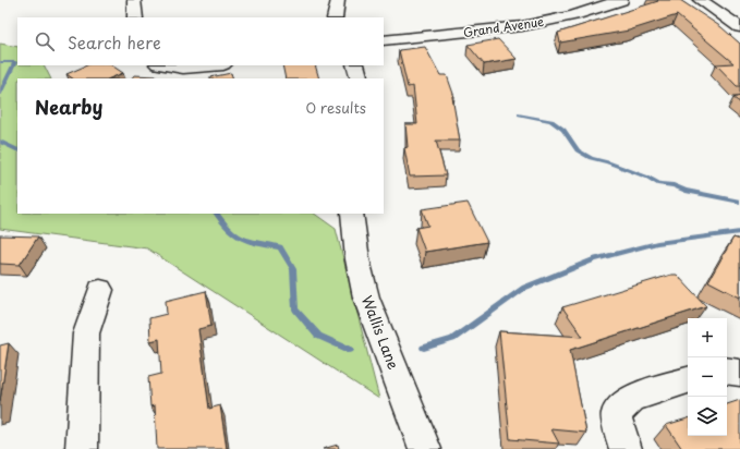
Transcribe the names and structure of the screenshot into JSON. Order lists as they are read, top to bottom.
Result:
{
  "streets": {
    "street": ["Grand Avenue", "Wallis Lane"]
  },
  "page": {
    "search": "Search here",
    "heading": ["Nearby", "0 results"],
    "map_buttons": ["+", "−"]
  }
}
